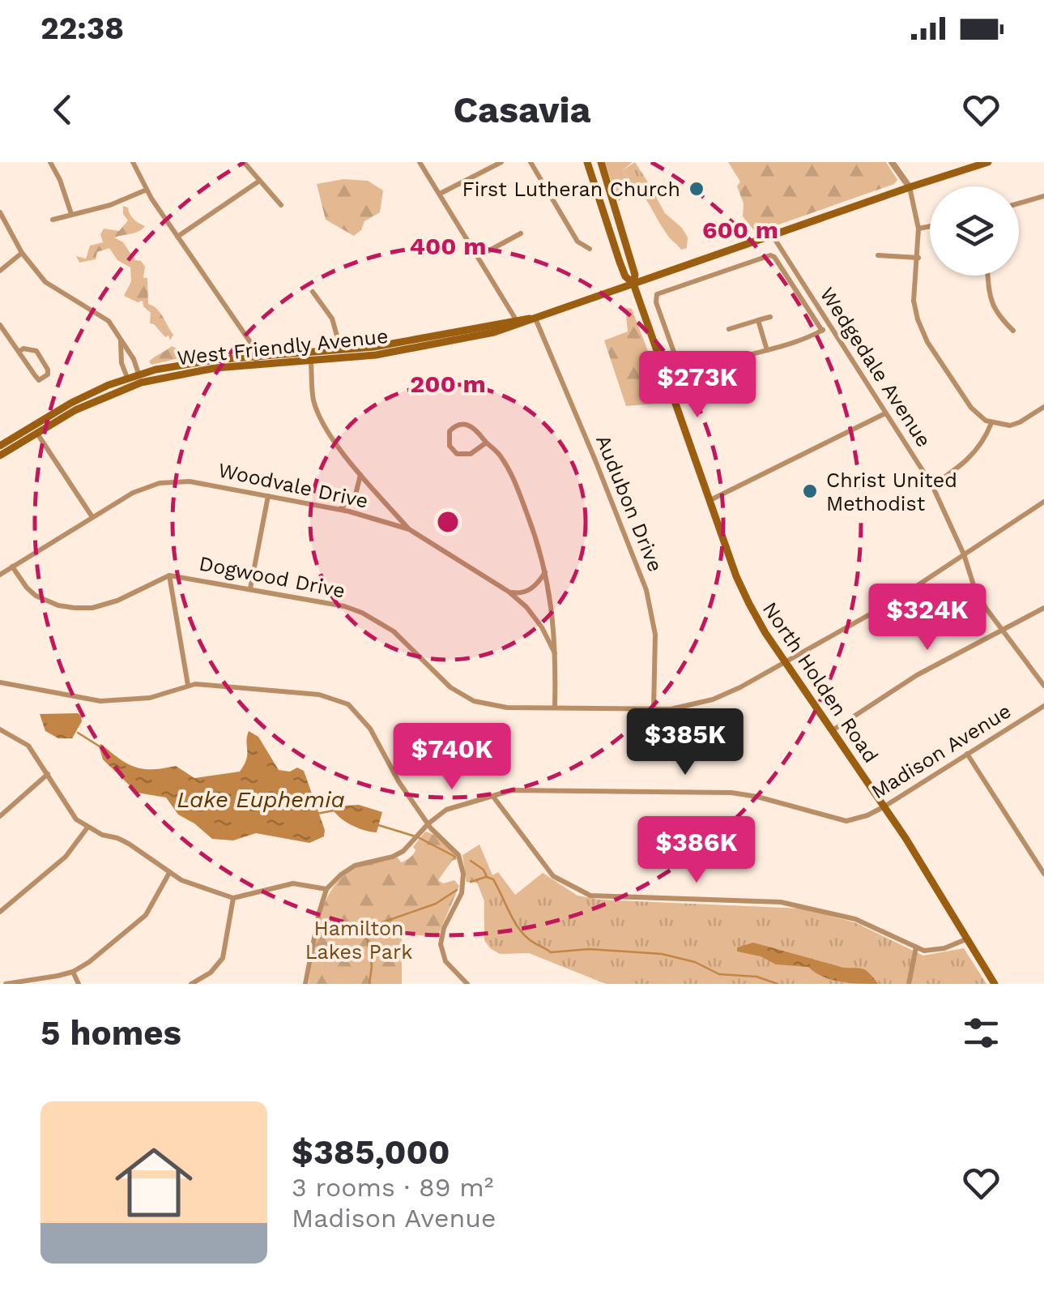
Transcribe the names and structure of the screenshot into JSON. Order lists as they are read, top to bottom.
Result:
{
  "streets": {
    "main road": ["West Friendly Avenue", "North Holden Road"],
    "street": [
      "Wedgedale Avenue",
      "Woodvale Drive",
      "Audubon Drive",
      "Dogwood Drive",
      "Madison Avenue"
    ]
  },
  "crossings": [
    ["West Friendly Avenue", "Wedgedale Avenue"],
    ["West Friendly Avenue", "Audubon Drive"],
    ["West Friendly Avenue", "North Holden Road"],
    ["Wedgedale Avenue", "Dogwood Drive"],
    ["Woodvale Drive", "Dogwood Drive"],
    ["Audubon Drive", "Dogwood Drive"],
    ["Dogwood Drive", "North Holden Road"],
    ["North Holden Road", "Madison Avenue"]
  ],
  "water": ["Lake Euphemia"],
  "parks": ["Hamilton Lakes Park"],
  "places": ["First Lutheran Church", "Christ United Methodist"],
  "page": {
    "status": "22:38",
    "header": "Casavia",
    "price": [
      "$273K",
      "$324K",
      "$385K",
      "$740K",
      "$386K"
    ],
    "heading": "5 homes",
    "list": [
      {
        "name": "$385,000",
        "note": "3 rooms · 89 m² · Madison Avenue"
      }
    ]
  },
  "rings": ["600 m", "400 m", "200 m"]
}
